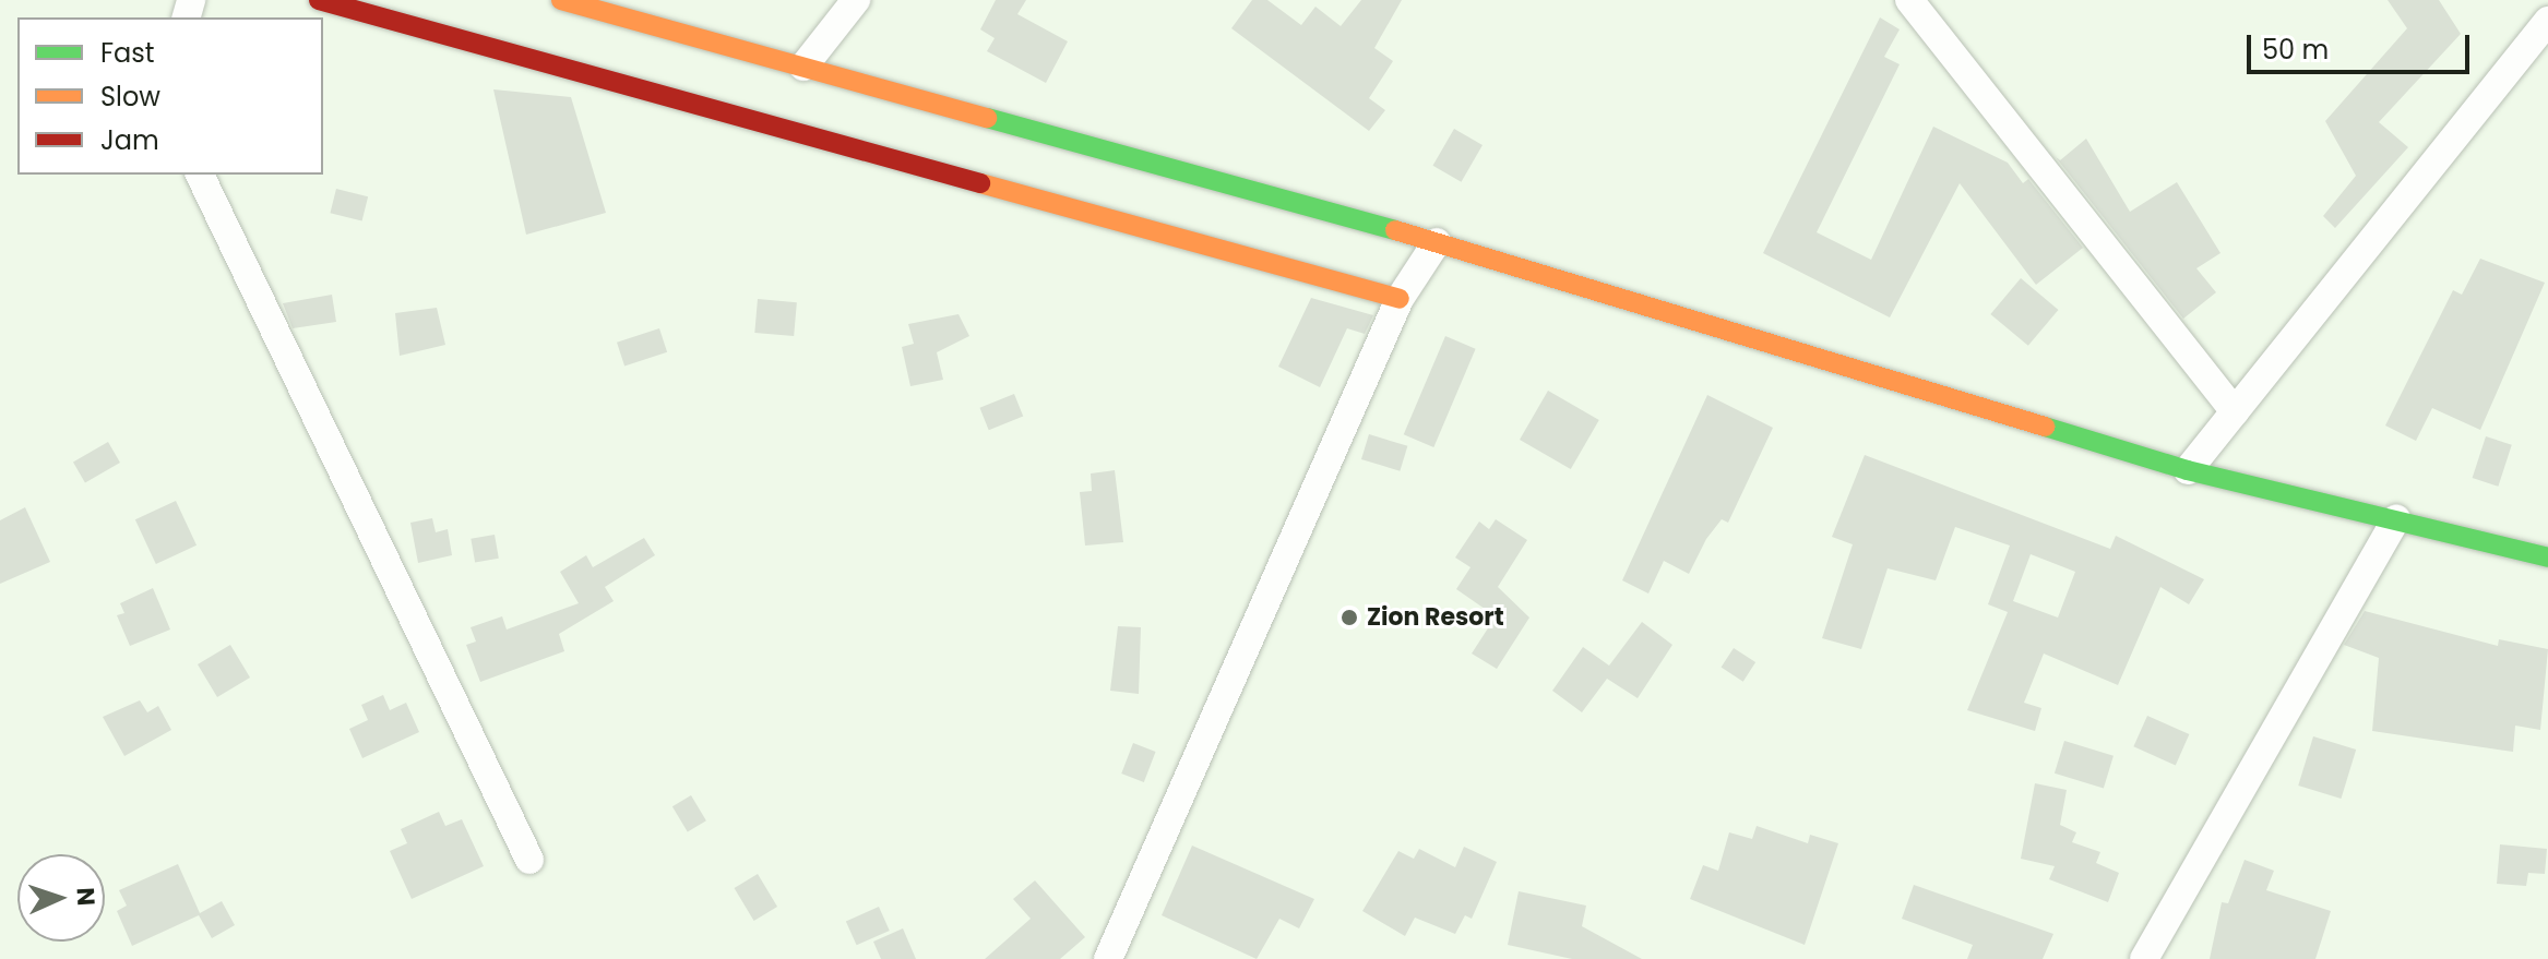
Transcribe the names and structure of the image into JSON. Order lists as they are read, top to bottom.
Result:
{
  "places": ["Zion Resort"],
  "legend": ["Fast", "Slow", "Jam"],
  "scale_bar": "50 m",
  "north": "right"
}
